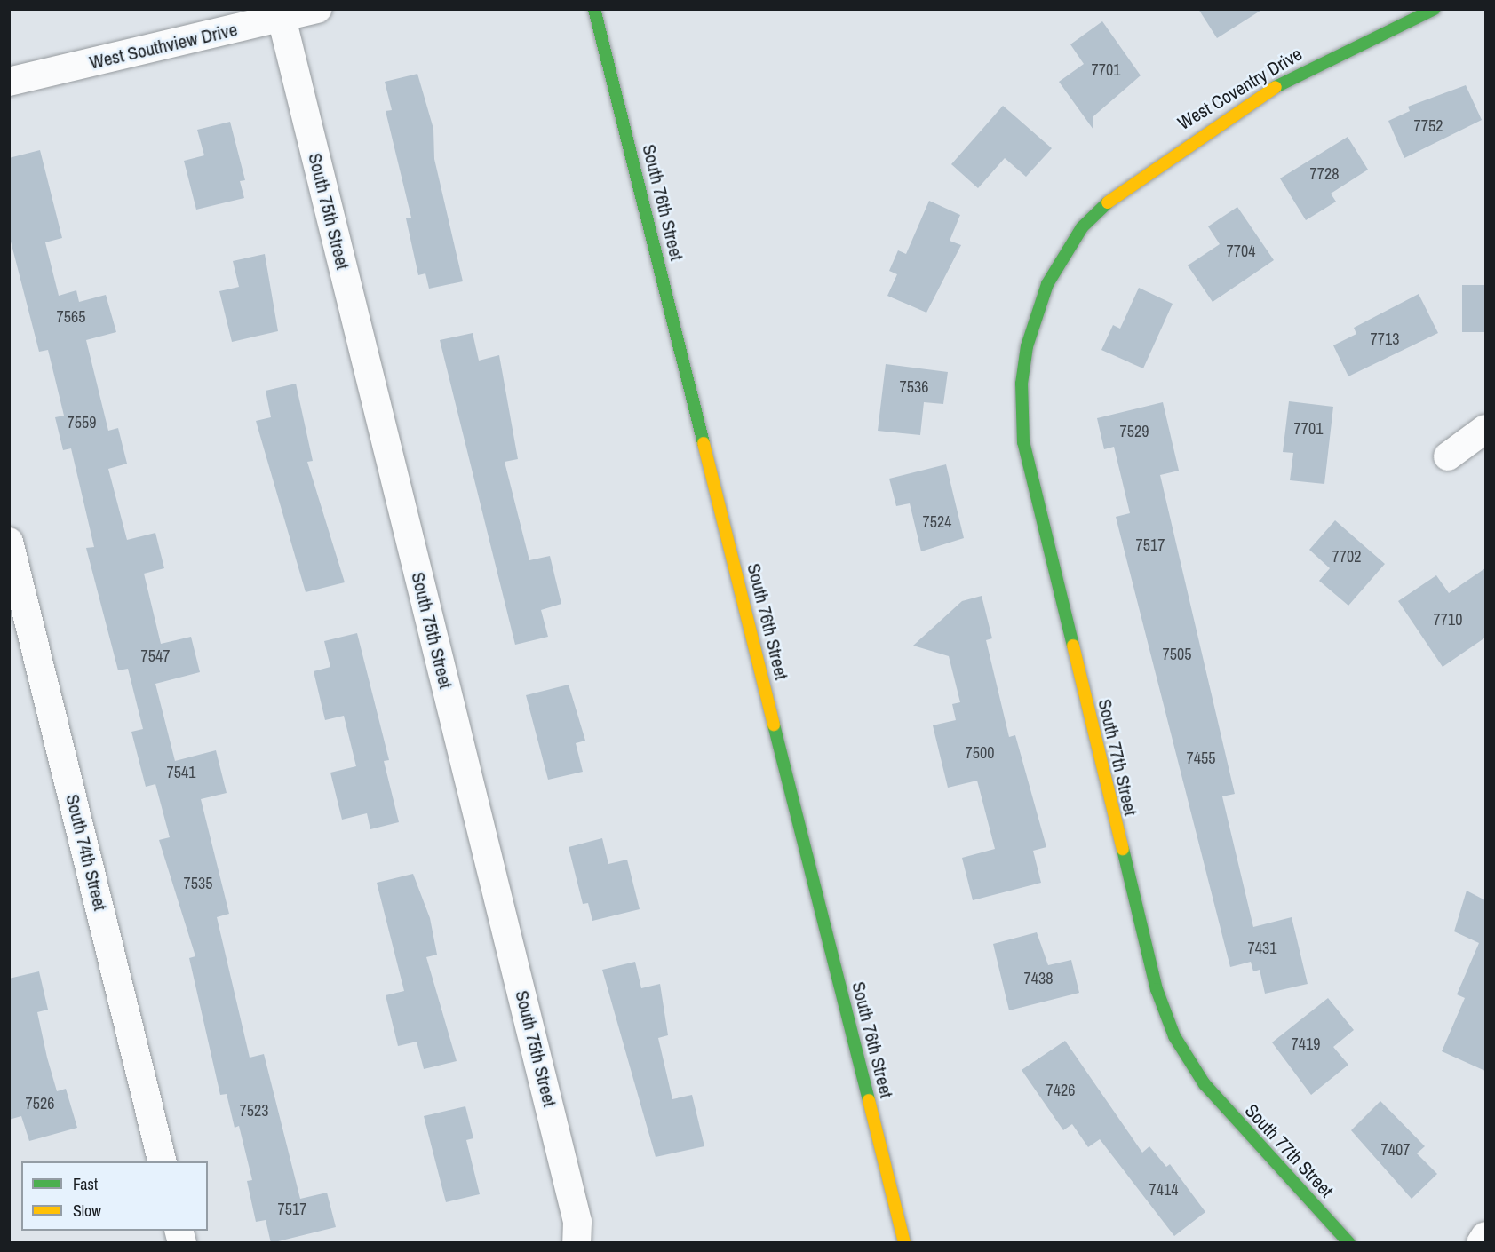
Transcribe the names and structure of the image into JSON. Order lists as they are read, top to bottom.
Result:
{
  "streets": {
    "street": [
      "West Southview Drive",
      "West Coventry Drive",
      "South 76th Street",
      "South 75th Street",
      "South 77th Street",
      "South 74th Street"
    ]
  },
  "crossings": [
    ["West Southview Drive", "South 75th Street"],
    ["West Coventry Drive", "South 77th Street"]
  ],
  "house_numbers": [
    "7701",
    "7752",
    "7728",
    "7704",
    "7565",
    "7713",
    "7536",
    "7559",
    "7701",
    "7529",
    "7524",
    "7517",
    "7702",
    "7710",
    "7505",
    "7547",
    "7500",
    "7455",
    "7541",
    "7535",
    "7431",
    "7438",
    "7419",
    "7426",
    "7526",
    "7523",
    "7407",
    "7414",
    "7517"
  ],
  "legend": ["Fast", "Slow"]
}
